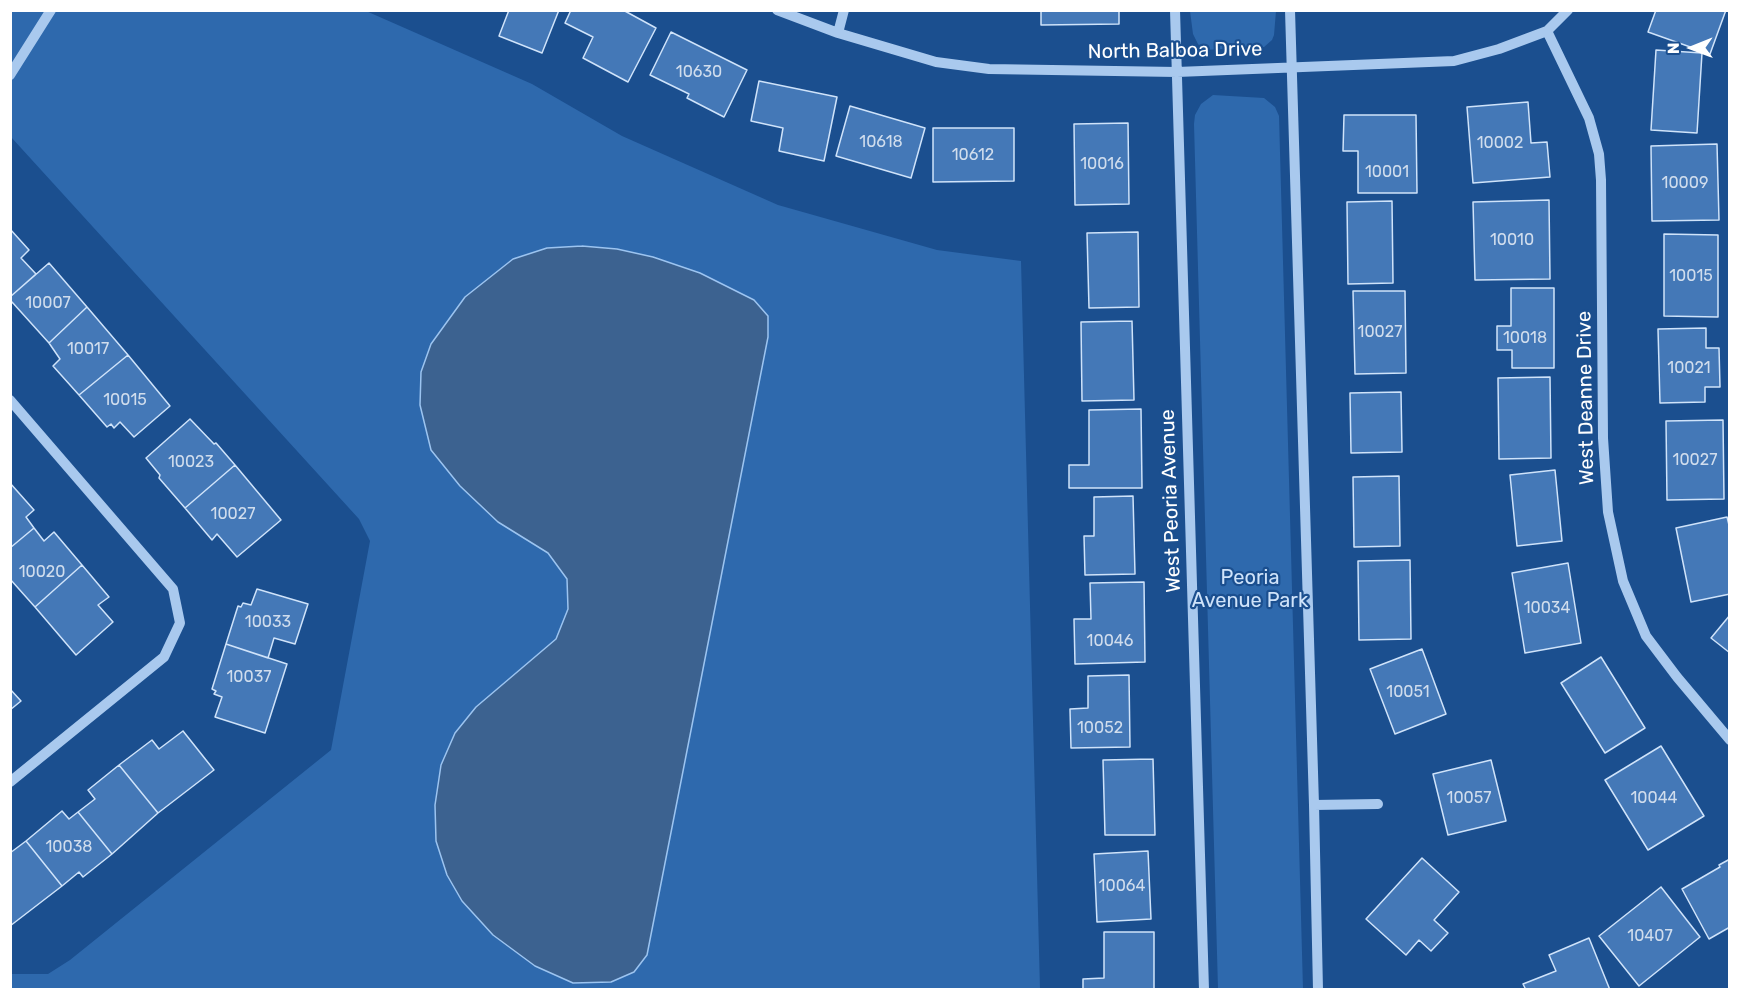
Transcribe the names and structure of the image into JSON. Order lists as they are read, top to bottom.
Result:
{
  "streets": {
    "street": ["North Balboa Drive", "West Deanne Drive", "West Peoria Avenue"]
  },
  "crossings": [
    ["North Balboa Drive", "West Deanne Drive"],
    ["North Balboa Drive", "West Peoria Avenue"]
  ],
  "parks": ["Peoria Avenue Park"],
  "house_numbers": [
    "10630",
    "10618",
    "10002",
    "10612",
    "10016",
    "10001",
    "10009",
    "10010",
    "10015",
    "10007",
    "10027",
    "10018",
    "10017",
    "10021",
    "10015",
    "10027",
    "10023",
    "10027",
    "10020",
    "10034",
    "10033",
    "10046",
    "10037",
    "10051",
    "10052",
    "10057",
    "10044",
    "10038",
    "10064",
    "10407"
  ],
  "north": "left"
}
